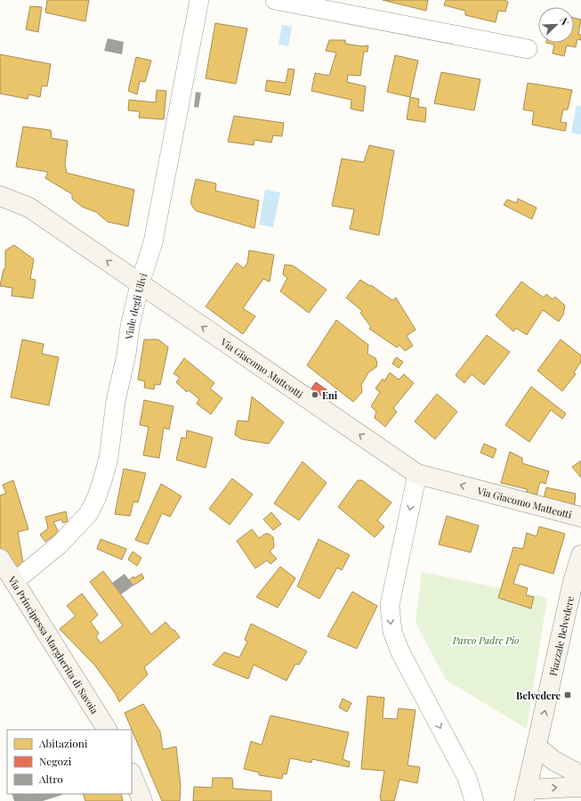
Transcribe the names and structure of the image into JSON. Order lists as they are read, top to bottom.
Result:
{
  "streets": {
    "street": [
      "Viale degli Ulivi",
      "Via Giacomo Matteotti",
      "Piazzale Belvedere",
      "Via Principessa Margherita di Savoia"
    ]
  },
  "crossings": [
    ["Viale degli Ulivi", "Via Giacomo Matteotti"],
    ["Viale degli Ulivi", "Via Principessa Margherita di Savoia"]
  ],
  "one_way": ["Via Giacomo Matteotti", "Piazzale Belvedere"],
  "parks": ["Parco Padre Pio"],
  "places": {
    "other": ["Eni"],
    "transit": ["Belvedere"]
  },
  "legend": ["Abitazioni", "Negozi", "Altro"],
  "north": "top right"
}
